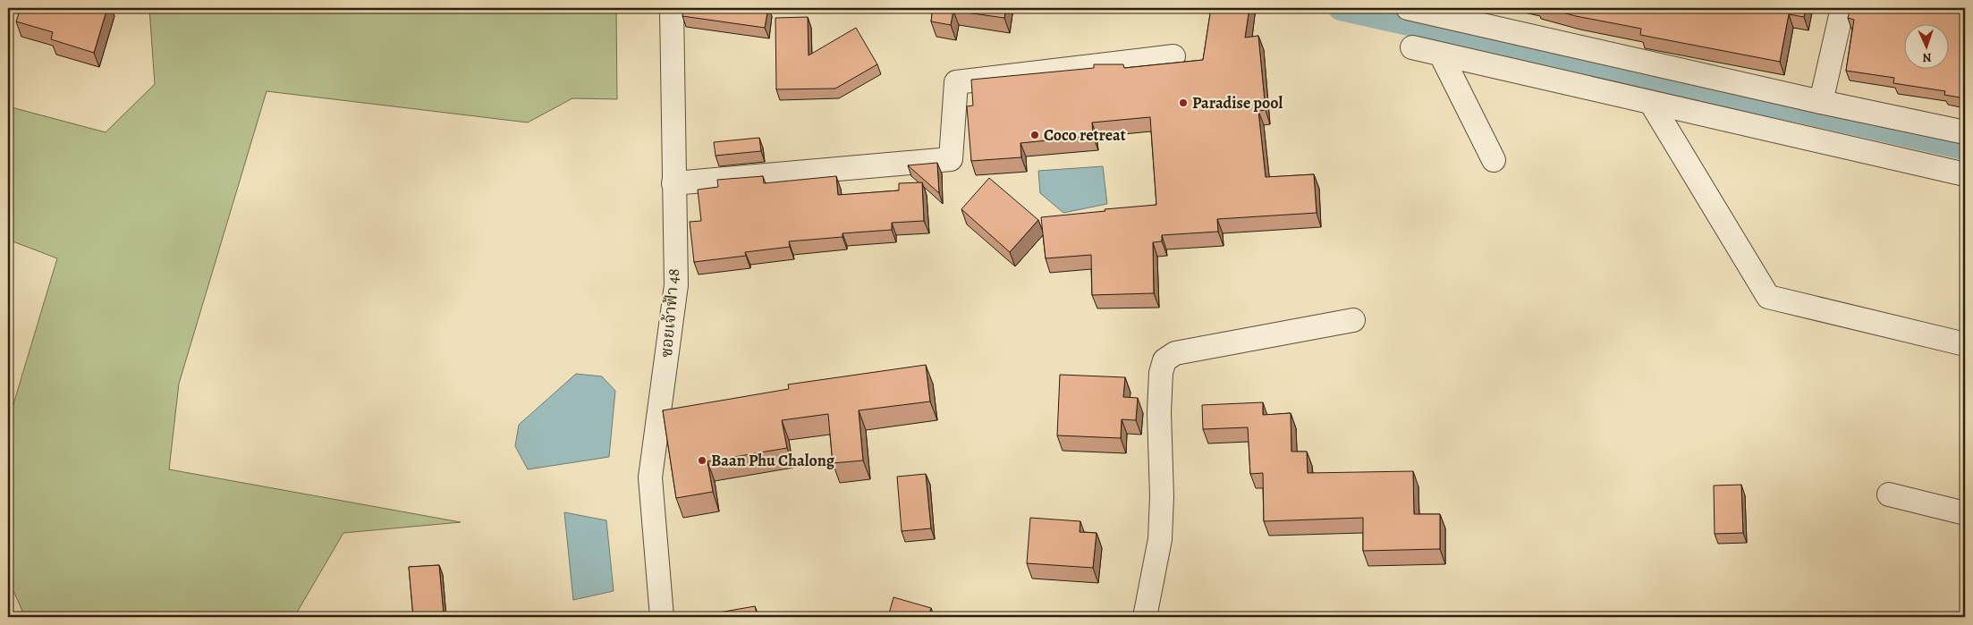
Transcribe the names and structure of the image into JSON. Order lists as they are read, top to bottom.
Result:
{
  "streets": {
    "street": ["ซอยเจ้าฟ้า 48"]
  },
  "places": ["Paradise pool", "Coco retreat", "Baan Phu Chalong"],
  "north": "bottom"
}
